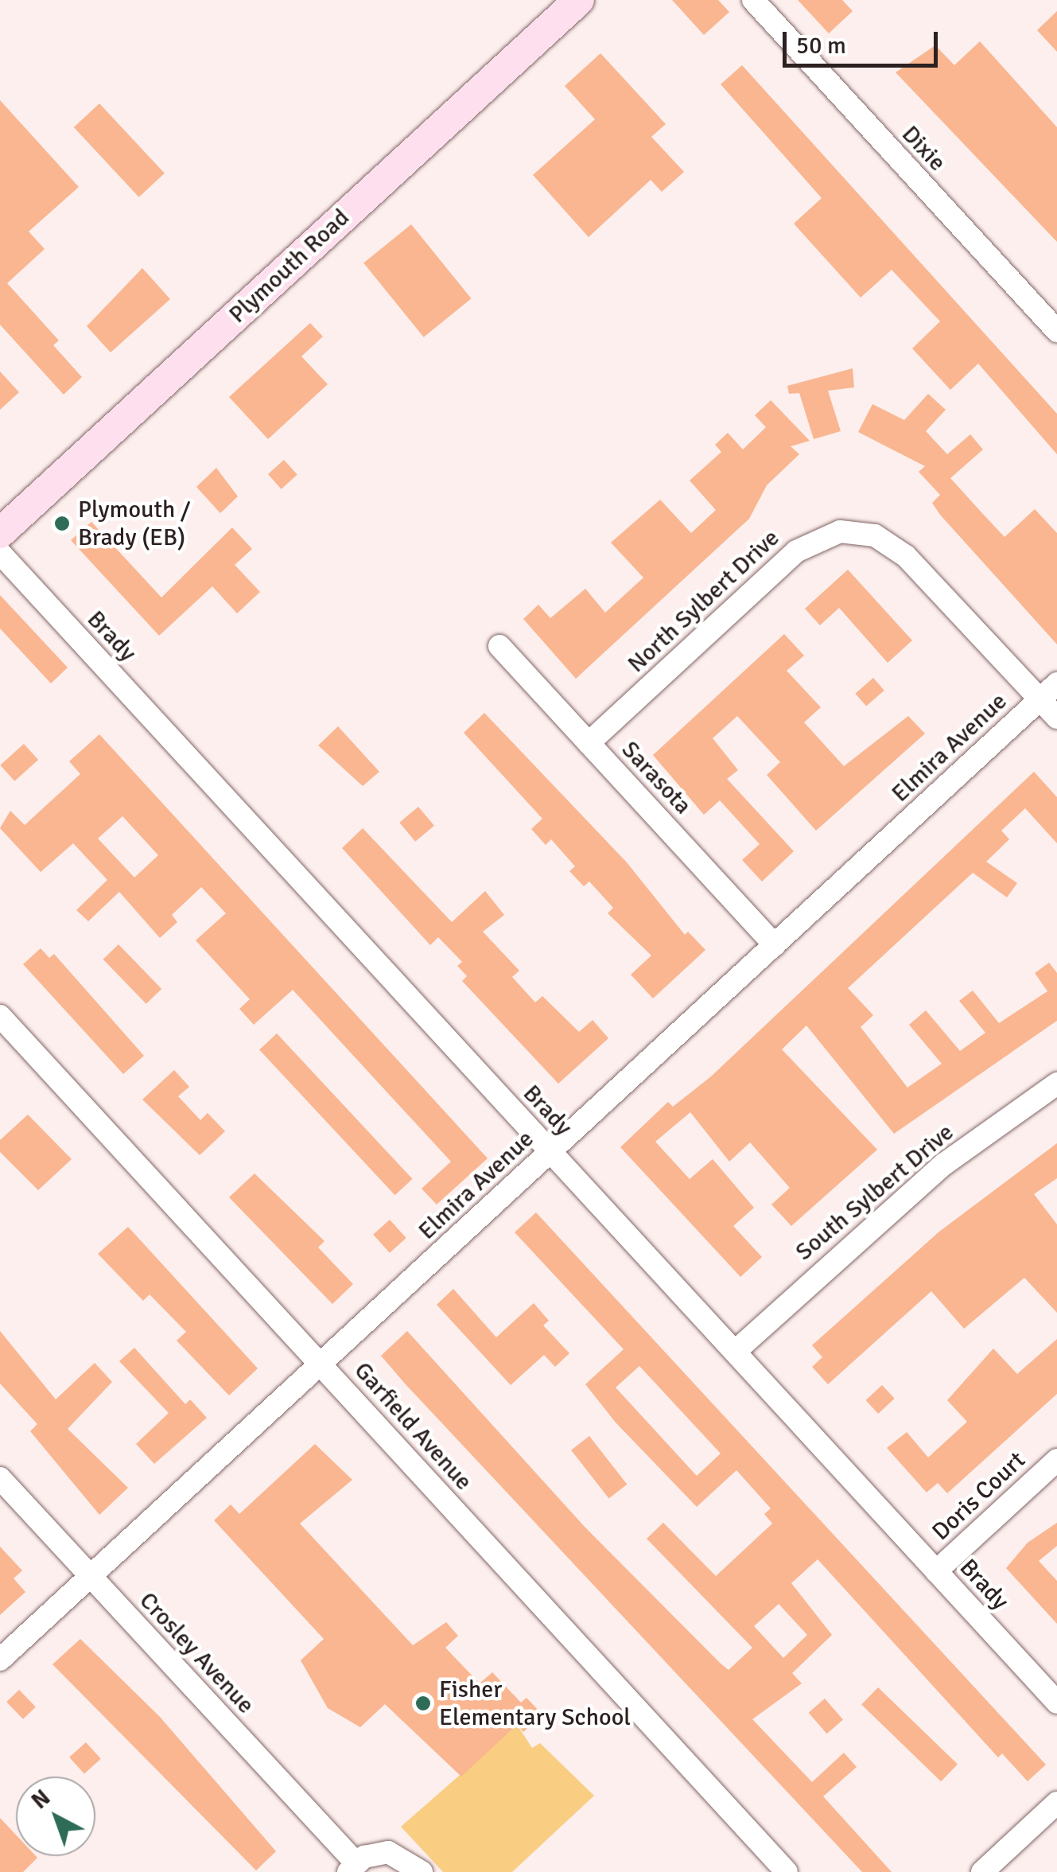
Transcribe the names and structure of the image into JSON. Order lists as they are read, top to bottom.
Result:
{
  "streets": {
    "main road": ["Plymouth Road"],
    "street": [
      "Dixie",
      "North Sylbert Drive",
      "Brady",
      "Elmira Avenue",
      "Sarasota",
      "South Sylbert Drive",
      "Garfield Avenue",
      "Doris Court",
      "Crosley Avenue"
    ]
  },
  "crossings": [
    ["North Sylbert Drive", "Elmira Avenue"],
    ["North Sylbert Drive", "Sarasota"],
    ["Brady", "Elmira Avenue"],
    ["Brady", "South Sylbert Drive"],
    ["Brady", "Doris Court"],
    ["Elmira Avenue", "Sarasota"],
    ["Elmira Avenue", "Garfield Avenue"],
    ["Elmira Avenue", "Crosley Avenue"]
  ],
  "places": ["Plymouth / Brady (EB)", "Fisher Elementary School"],
  "scale_bar": "50 m",
  "north": "top left"
}
